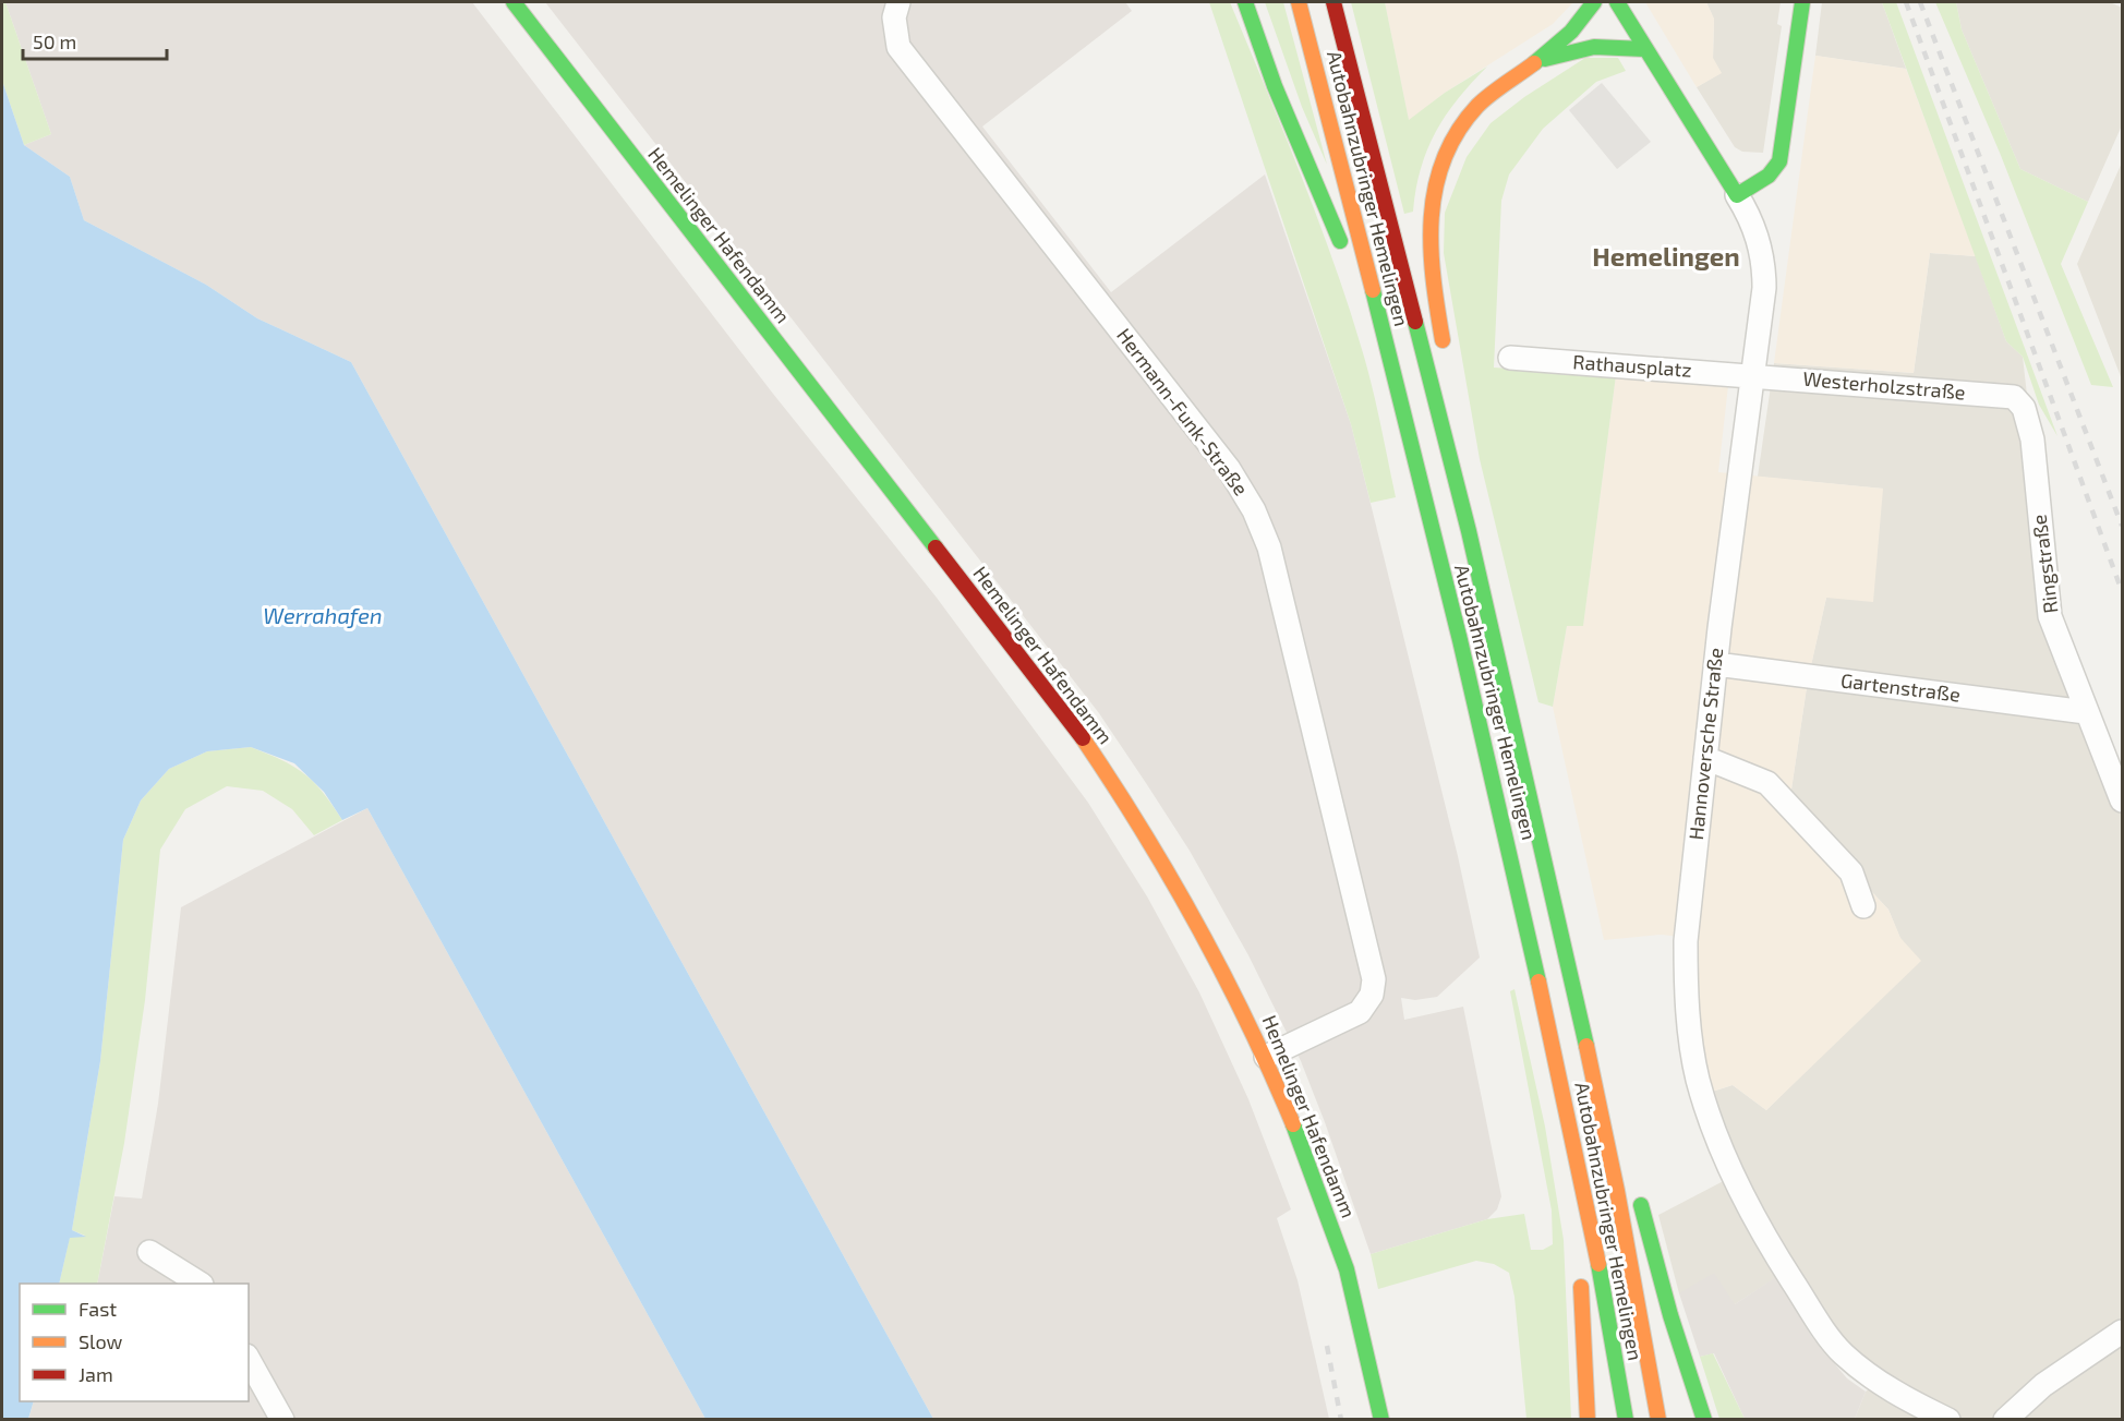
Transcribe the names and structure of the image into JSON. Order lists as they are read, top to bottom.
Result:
{
  "streets": {
    "main road": ["Autobahnzubringer Hemelingen", "Hemelinger Hafendamm"],
    "street": [
      "Rathausplatz",
      "Westerholzstraße",
      "Hermann-Funk-Straße",
      "Ringstraße",
      "Gartenstraße",
      "Hannoversche Straße"
    ]
  },
  "crossings": [
    ["Hemelinger Hafendamm", "Hermann-Funk-Straße"],
    ["Rathausplatz", "Westerholzstraße"],
    ["Rathausplatz", "Hannoversche Straße"],
    ["Westerholzstraße", "Ringstraße"],
    ["Westerholzstraße", "Hannoversche Straße"],
    ["Ringstraße", "Gartenstraße"],
    ["Gartenstraße", "Hannoversche Straße"]
  ],
  "districts": ["Hemelingen"],
  "water": ["Werrahafen"],
  "legend": ["Fast", "Slow", "Jam"],
  "scale_bar": "50 m"
}
